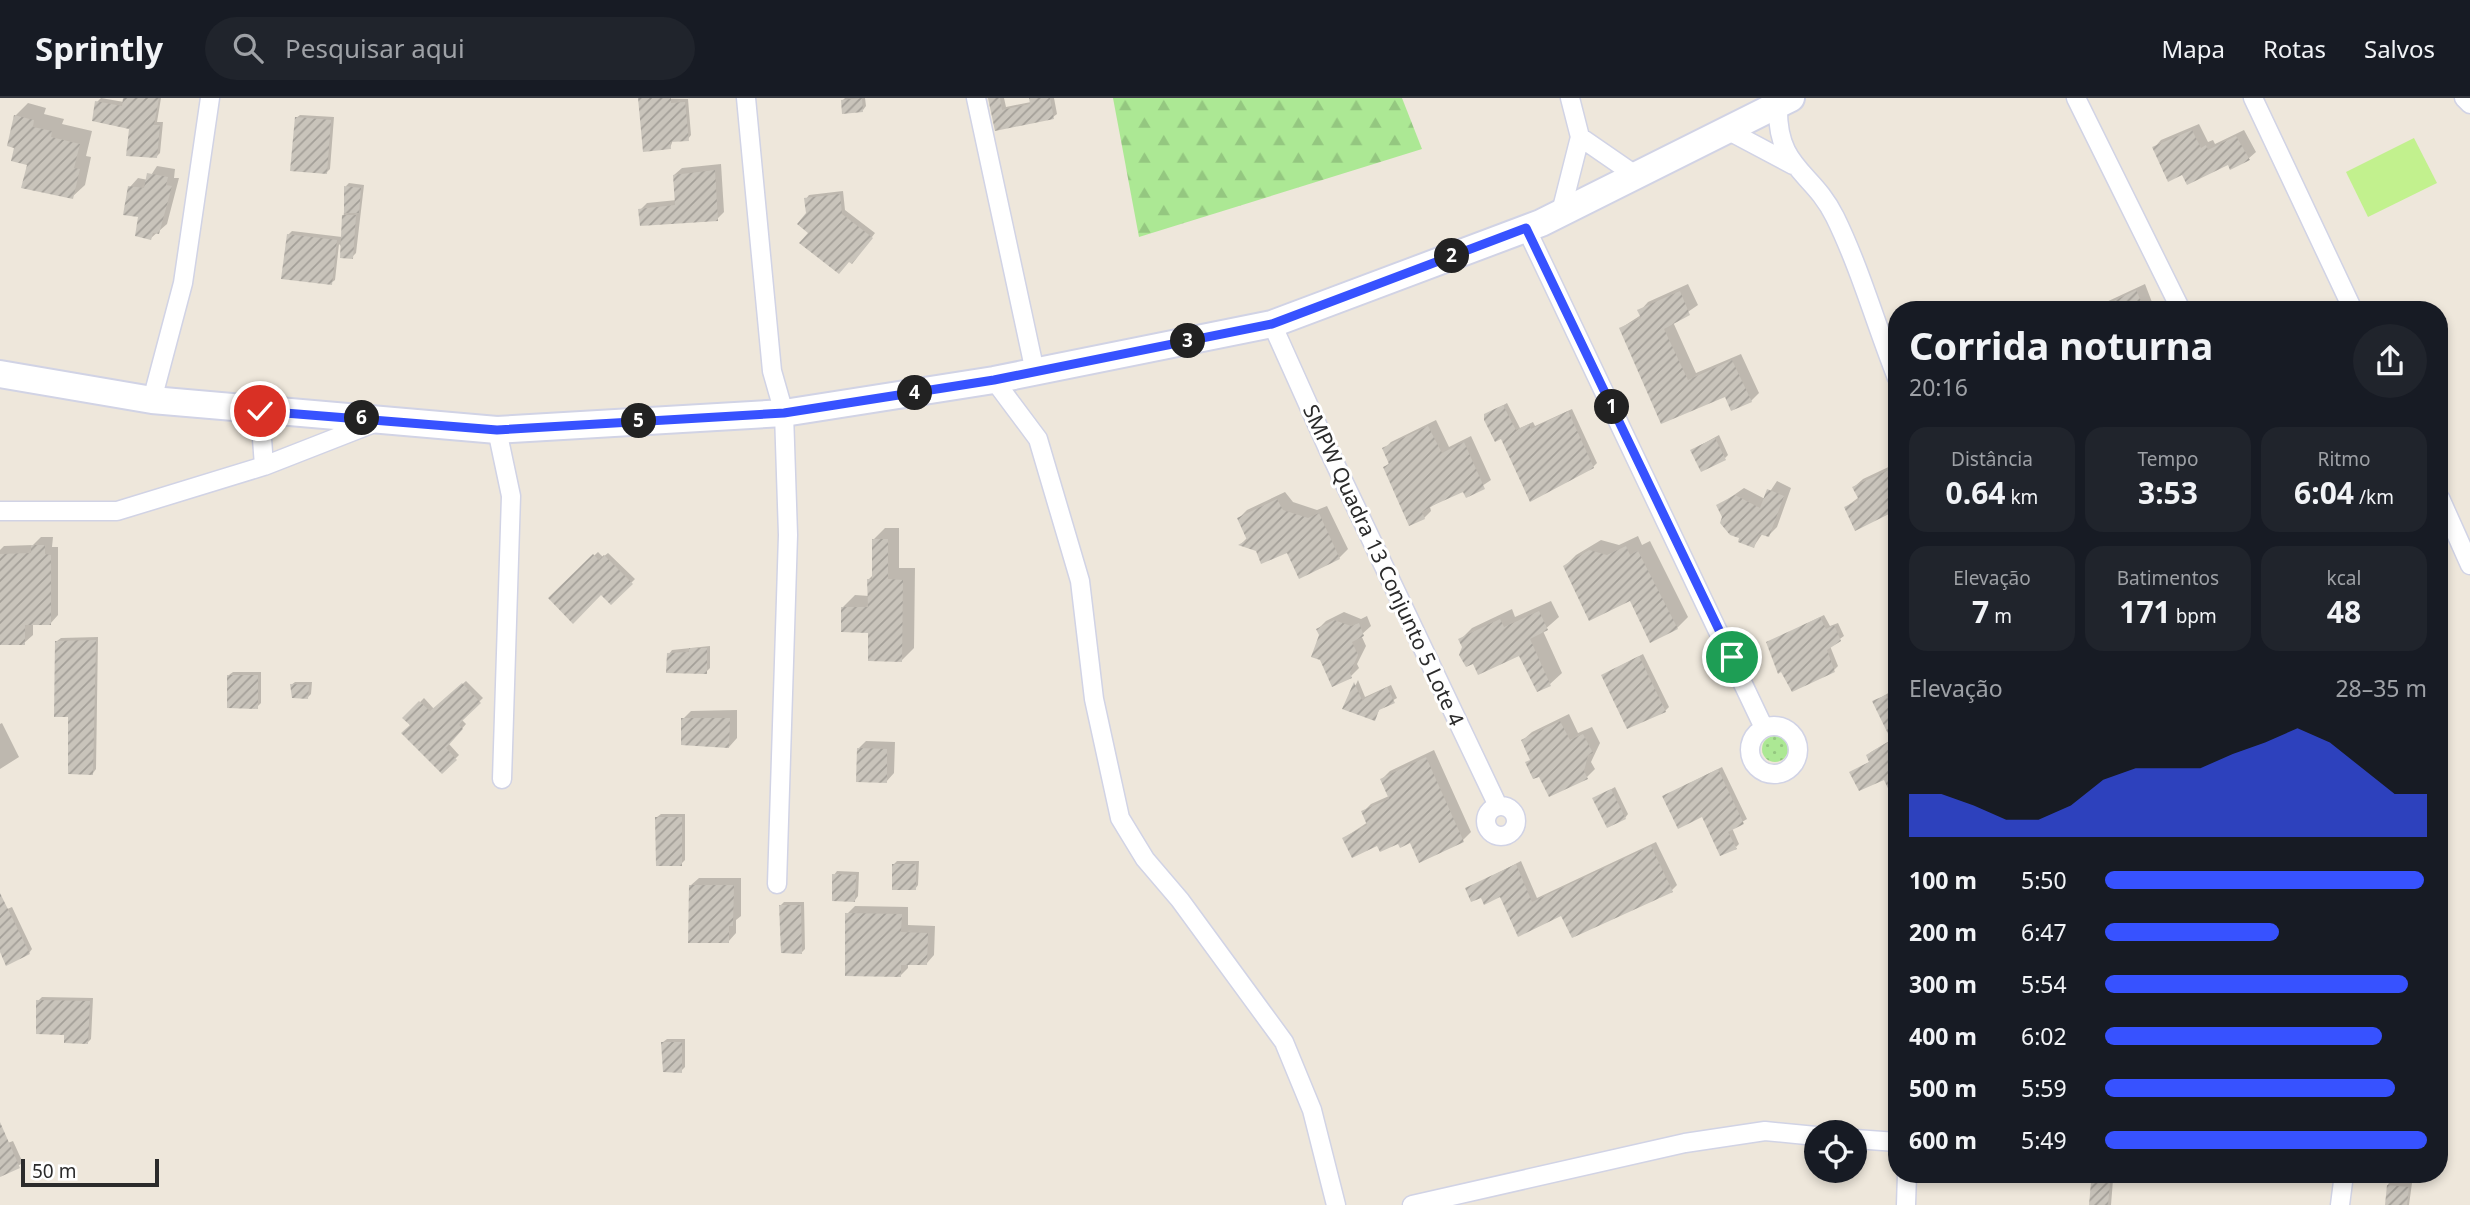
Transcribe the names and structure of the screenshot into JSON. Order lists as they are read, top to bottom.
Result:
{
  "streets": {
    "street": ["SMPW Quadra 13 Conjunto 5 Lote 4"]
  },
  "scale_bar": "50 m",
  "page": {
    "header": "Sprintly",
    "search": "Pesquisar aqui",
    "nav": ["Mapa", "Rotas", "Salvos"],
    "pins": [
      "2",
      "3",
      "4",
      "1",
      "6",
      "5"
    ],
    "heading": ["Corrida noturna", "20:16"],
    "stats": [
      ["Distância", "0.64 km"],
      ["Tempo", "3:53"],
      ["Ritmo", "6:04 /km"],
      ["Elevação", "7 m"],
      ["Batimentos", "171 bpm"],
      ["kcal", "48"]
    ],
    "chart": ["Elevação", "28–35 m"],
    "list": [
      {
        "name": "100 m",
        "note": "5:50"
      },
      {
        "name": "200 m",
        "note": "6:47"
      },
      {
        "name": "300 m",
        "note": "5:54"
      },
      {
        "name": "400 m",
        "note": "6:02"
      },
      {
        "name": "500 m",
        "note": "5:59"
      },
      {
        "name": "600 m",
        "note": "5:49"
      }
    ],
    "scale": "50 m"
  }
}
